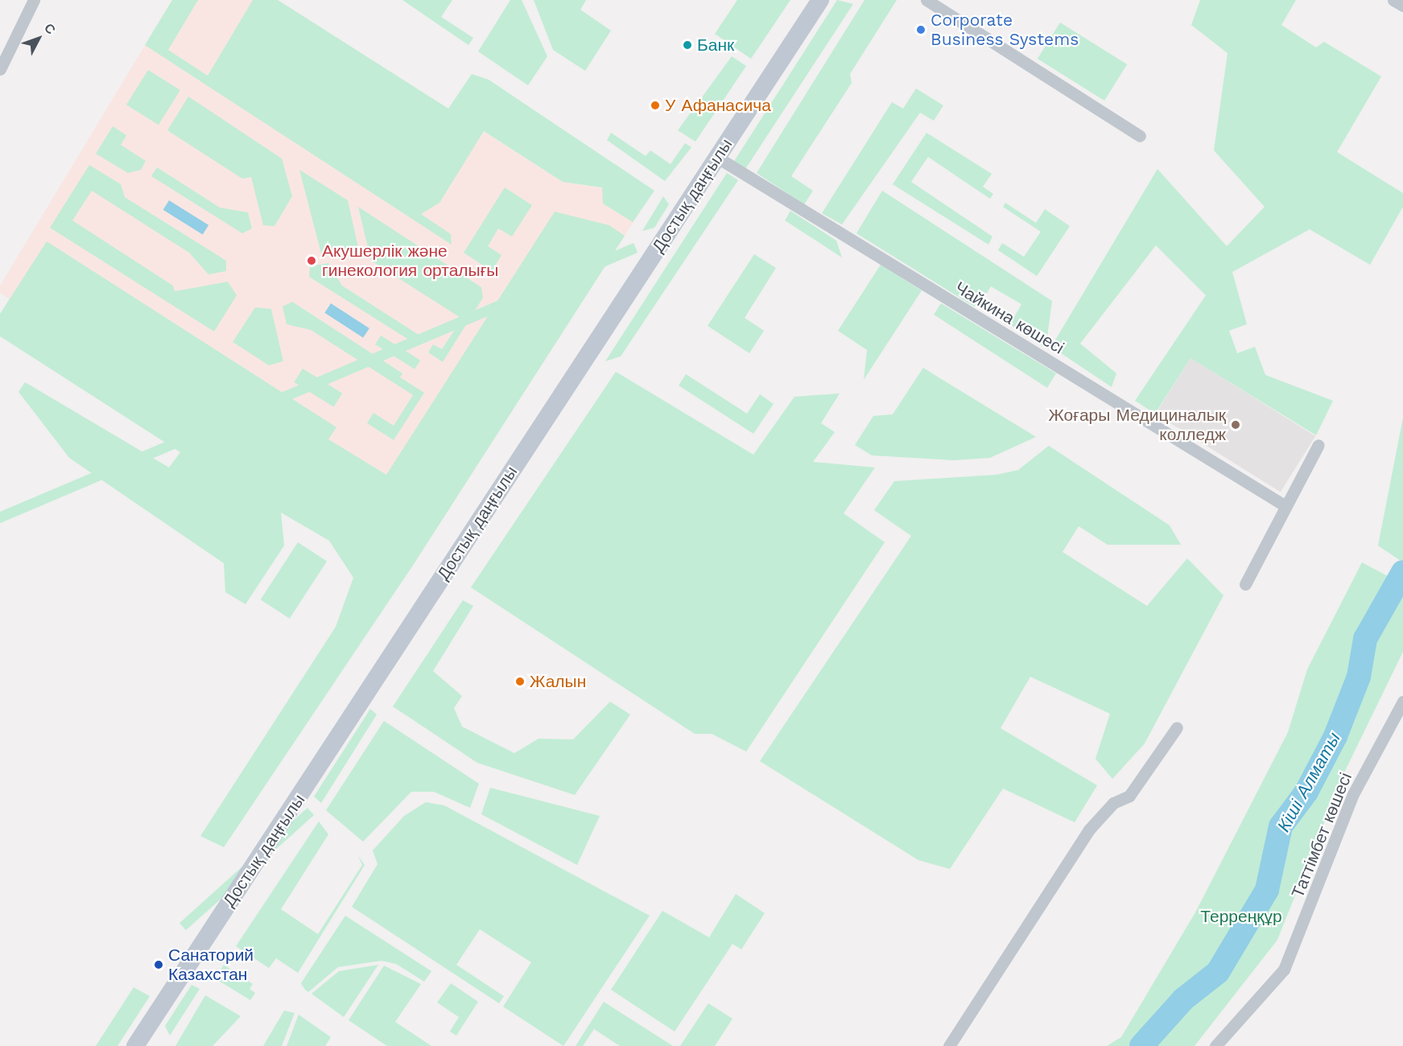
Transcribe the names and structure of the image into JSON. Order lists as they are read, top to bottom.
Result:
{
  "streets": {
    "main road": ["Достық даңғылы"],
    "street": ["Чайкина көшесі", "Таттімбет көшесі"]
  },
  "crossings": [
    ["Достық даңғылы", "Чайкина көшесі"]
  ],
  "water": ["Кіші Алматы"],
  "parks": ["Терреңқұр"],
  "places": [
    "Corporate Business Systems",
    "Банк",
    "У Афанасича",
    "Акушерлік және гинекология орталығы",
    "Жоғары Медициналық колледж",
    "Жалын",
    "Санаторий Казахстан"
  ],
  "north": "top right"
}
